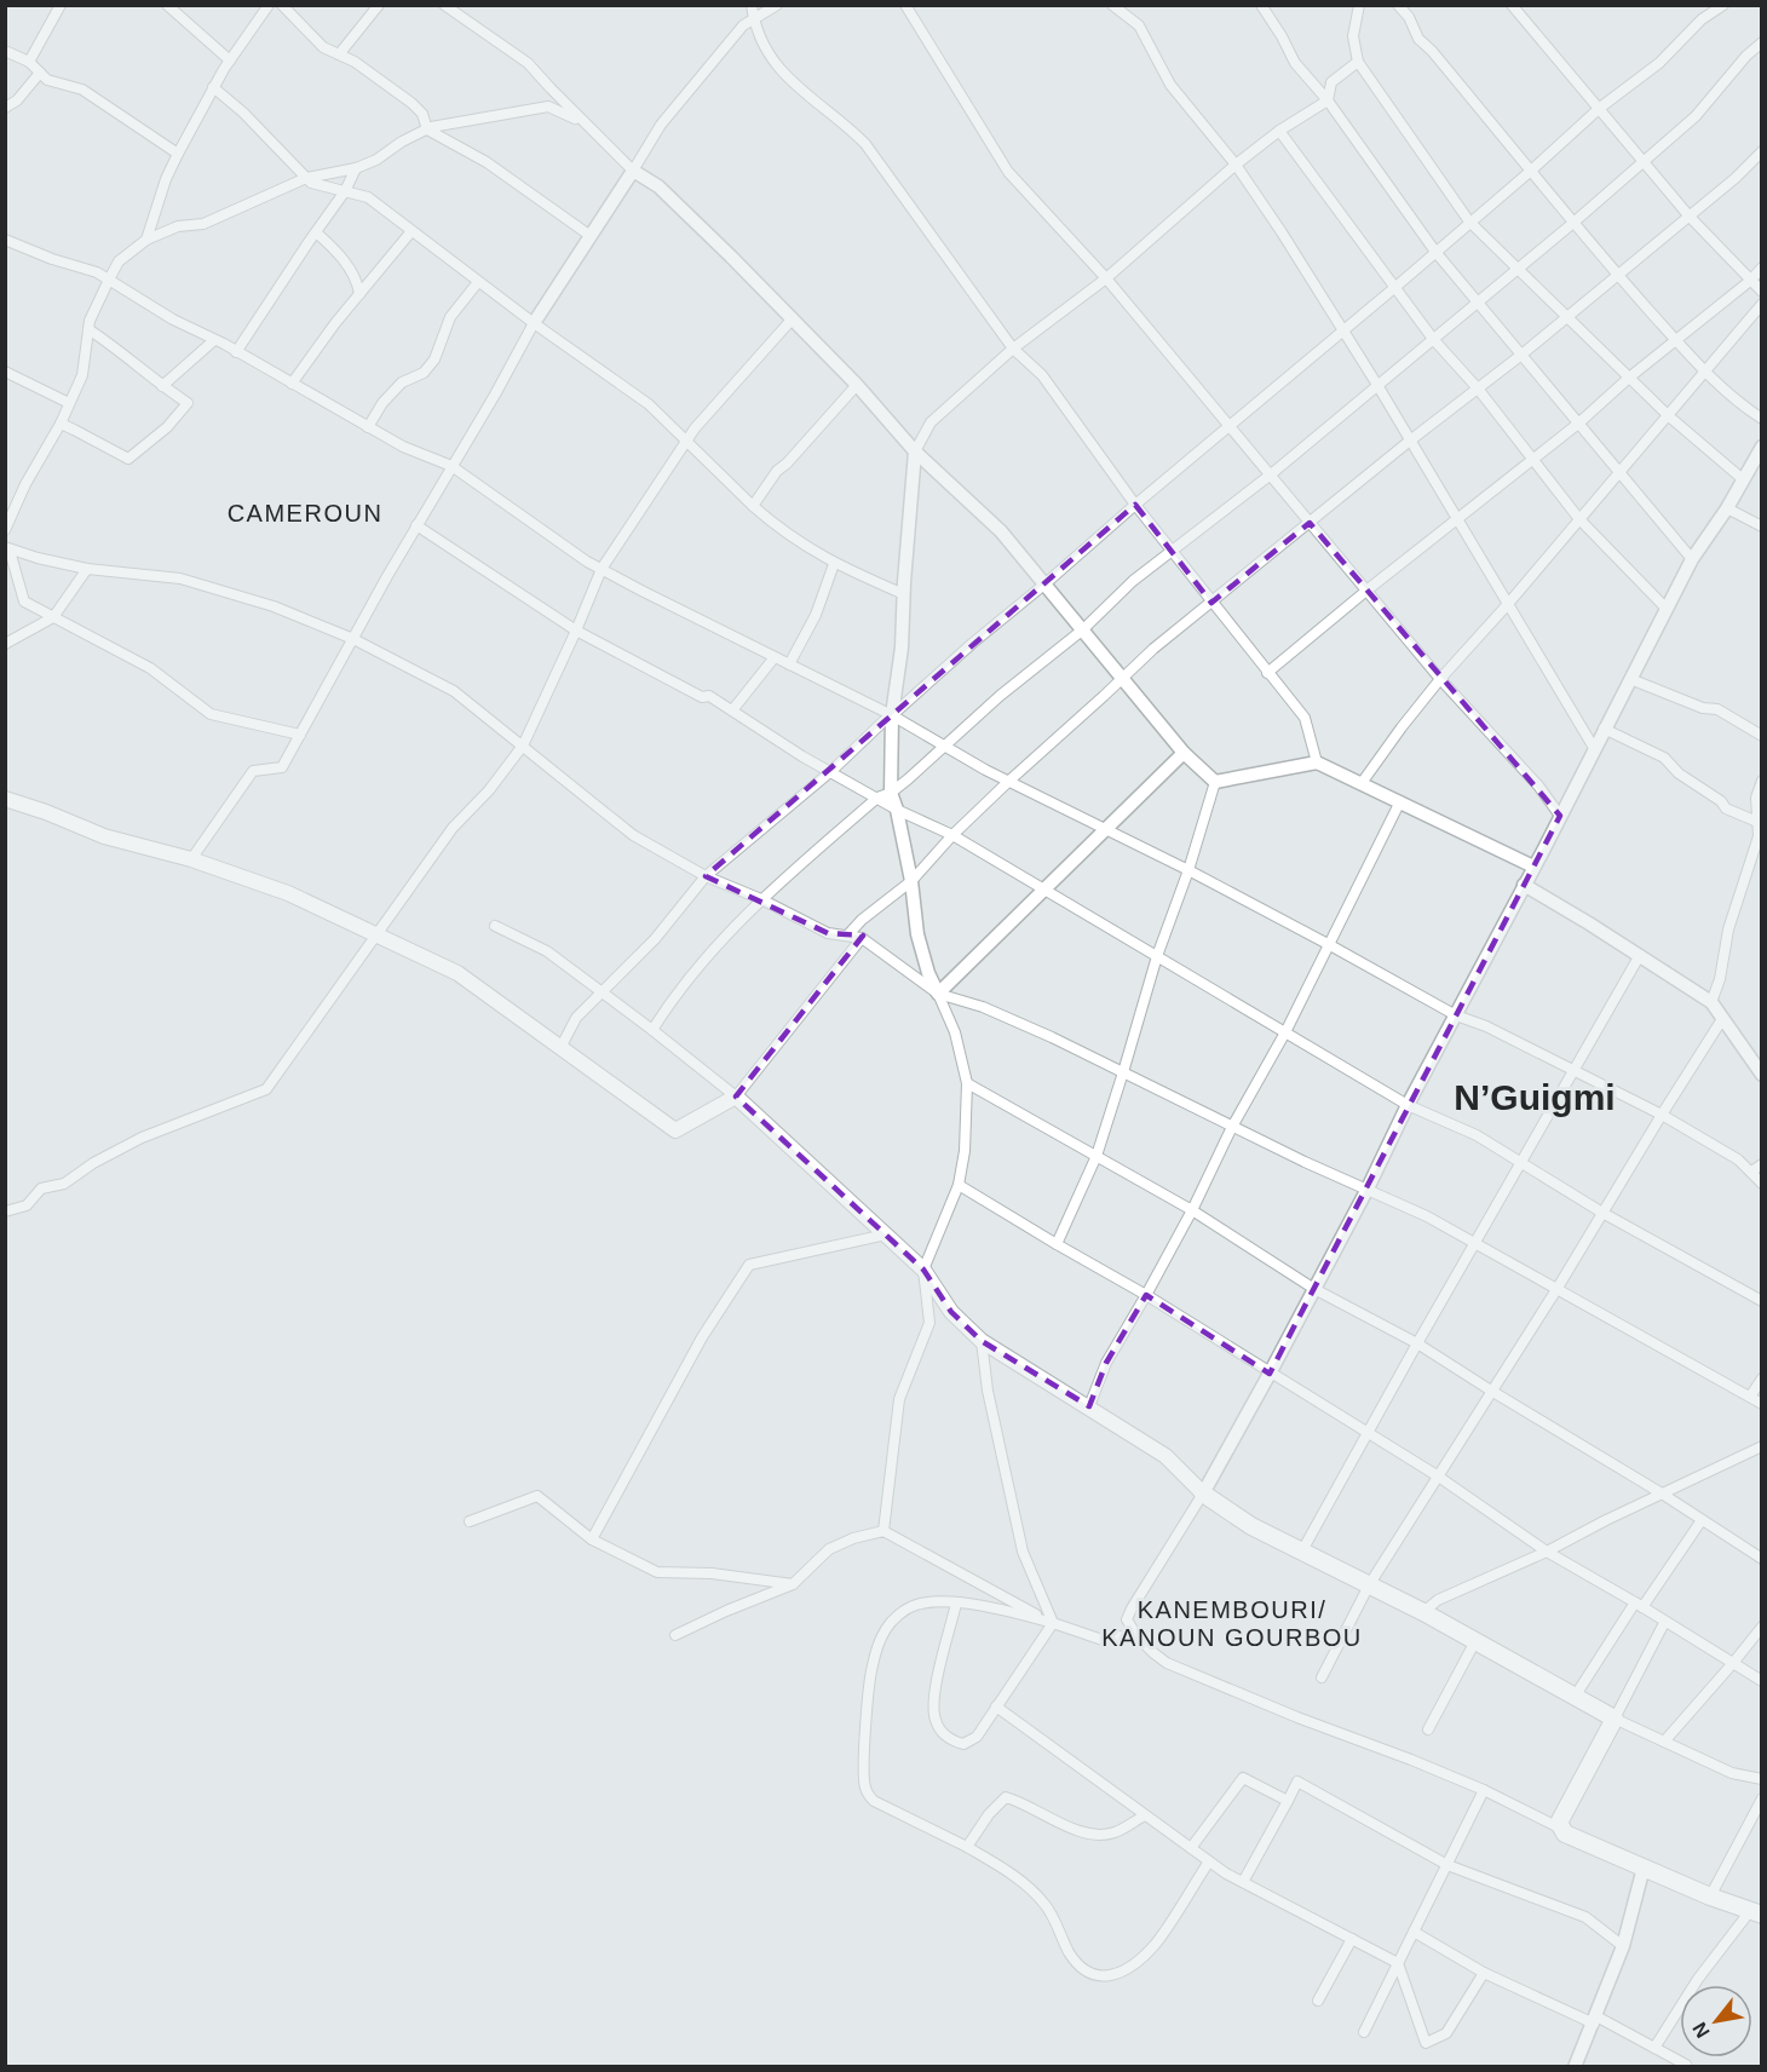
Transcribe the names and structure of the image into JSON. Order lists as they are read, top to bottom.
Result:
{
  "districts": ["CAMEROUN", "N’Guigmi", "KANEMBOURI/ KANOUN GOURBOU"],
  "north": "bottom left"
}
